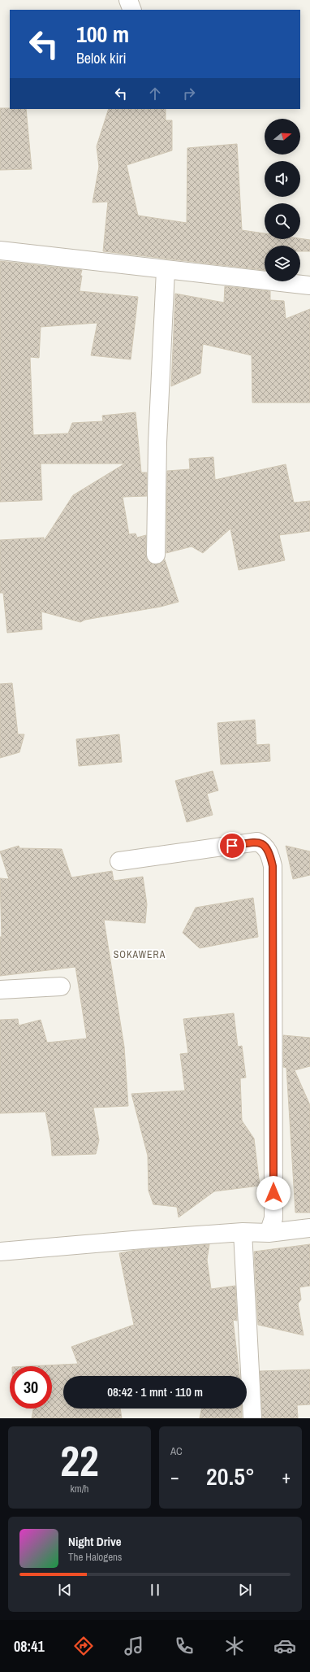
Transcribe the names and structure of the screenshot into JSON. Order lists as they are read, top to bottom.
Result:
{
  "districts": ["SOKAWERA"],
  "north": "right",
  "page": {
    "turn": ["100 m", "Belok kiri"],
    "limit": "30",
    "trip": "08:42 · 1 mnt · 110 m",
    "tile": [
      ["22", "km/h"],
      "AC"
    ],
    "heat": ["−", "20.5°", "+"],
    "song": ["Night Drive", "The Halogens"],
    "tabs": "08:41"
  }
}
